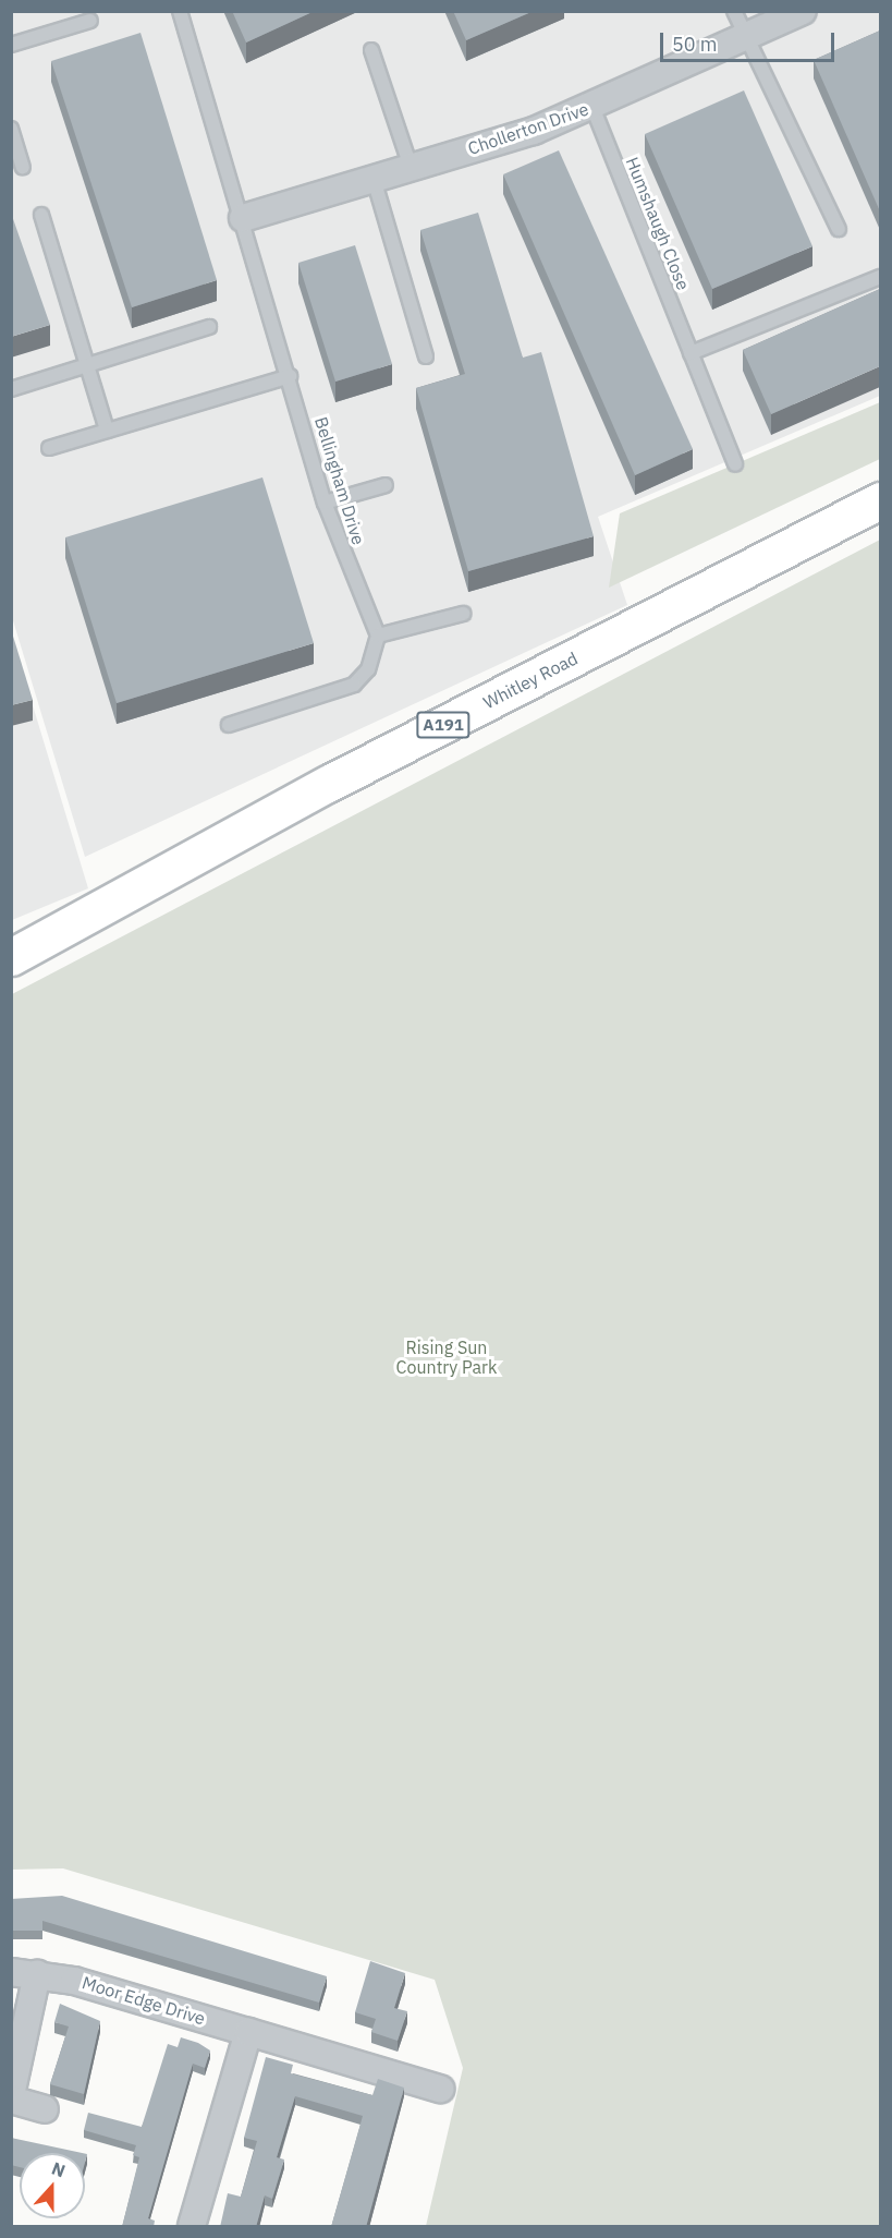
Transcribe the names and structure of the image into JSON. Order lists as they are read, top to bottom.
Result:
{
  "streets": {
    "main road": ["Whitley Road", "A191"],
    "street": ["Chollerton Drive", "Moor Edge Drive"],
    "lane": ["Humshaugh Close", "Bellingham Drive"]
  },
  "crossings": [
    ["Chollerton Drive", "Humshaugh Close"],
    ["Chollerton Drive", "Bellingham Drive"]
  ],
  "parks": ["Rising Sun Country Park"],
  "scale_bar": "50 m",
  "north": "top"
}
